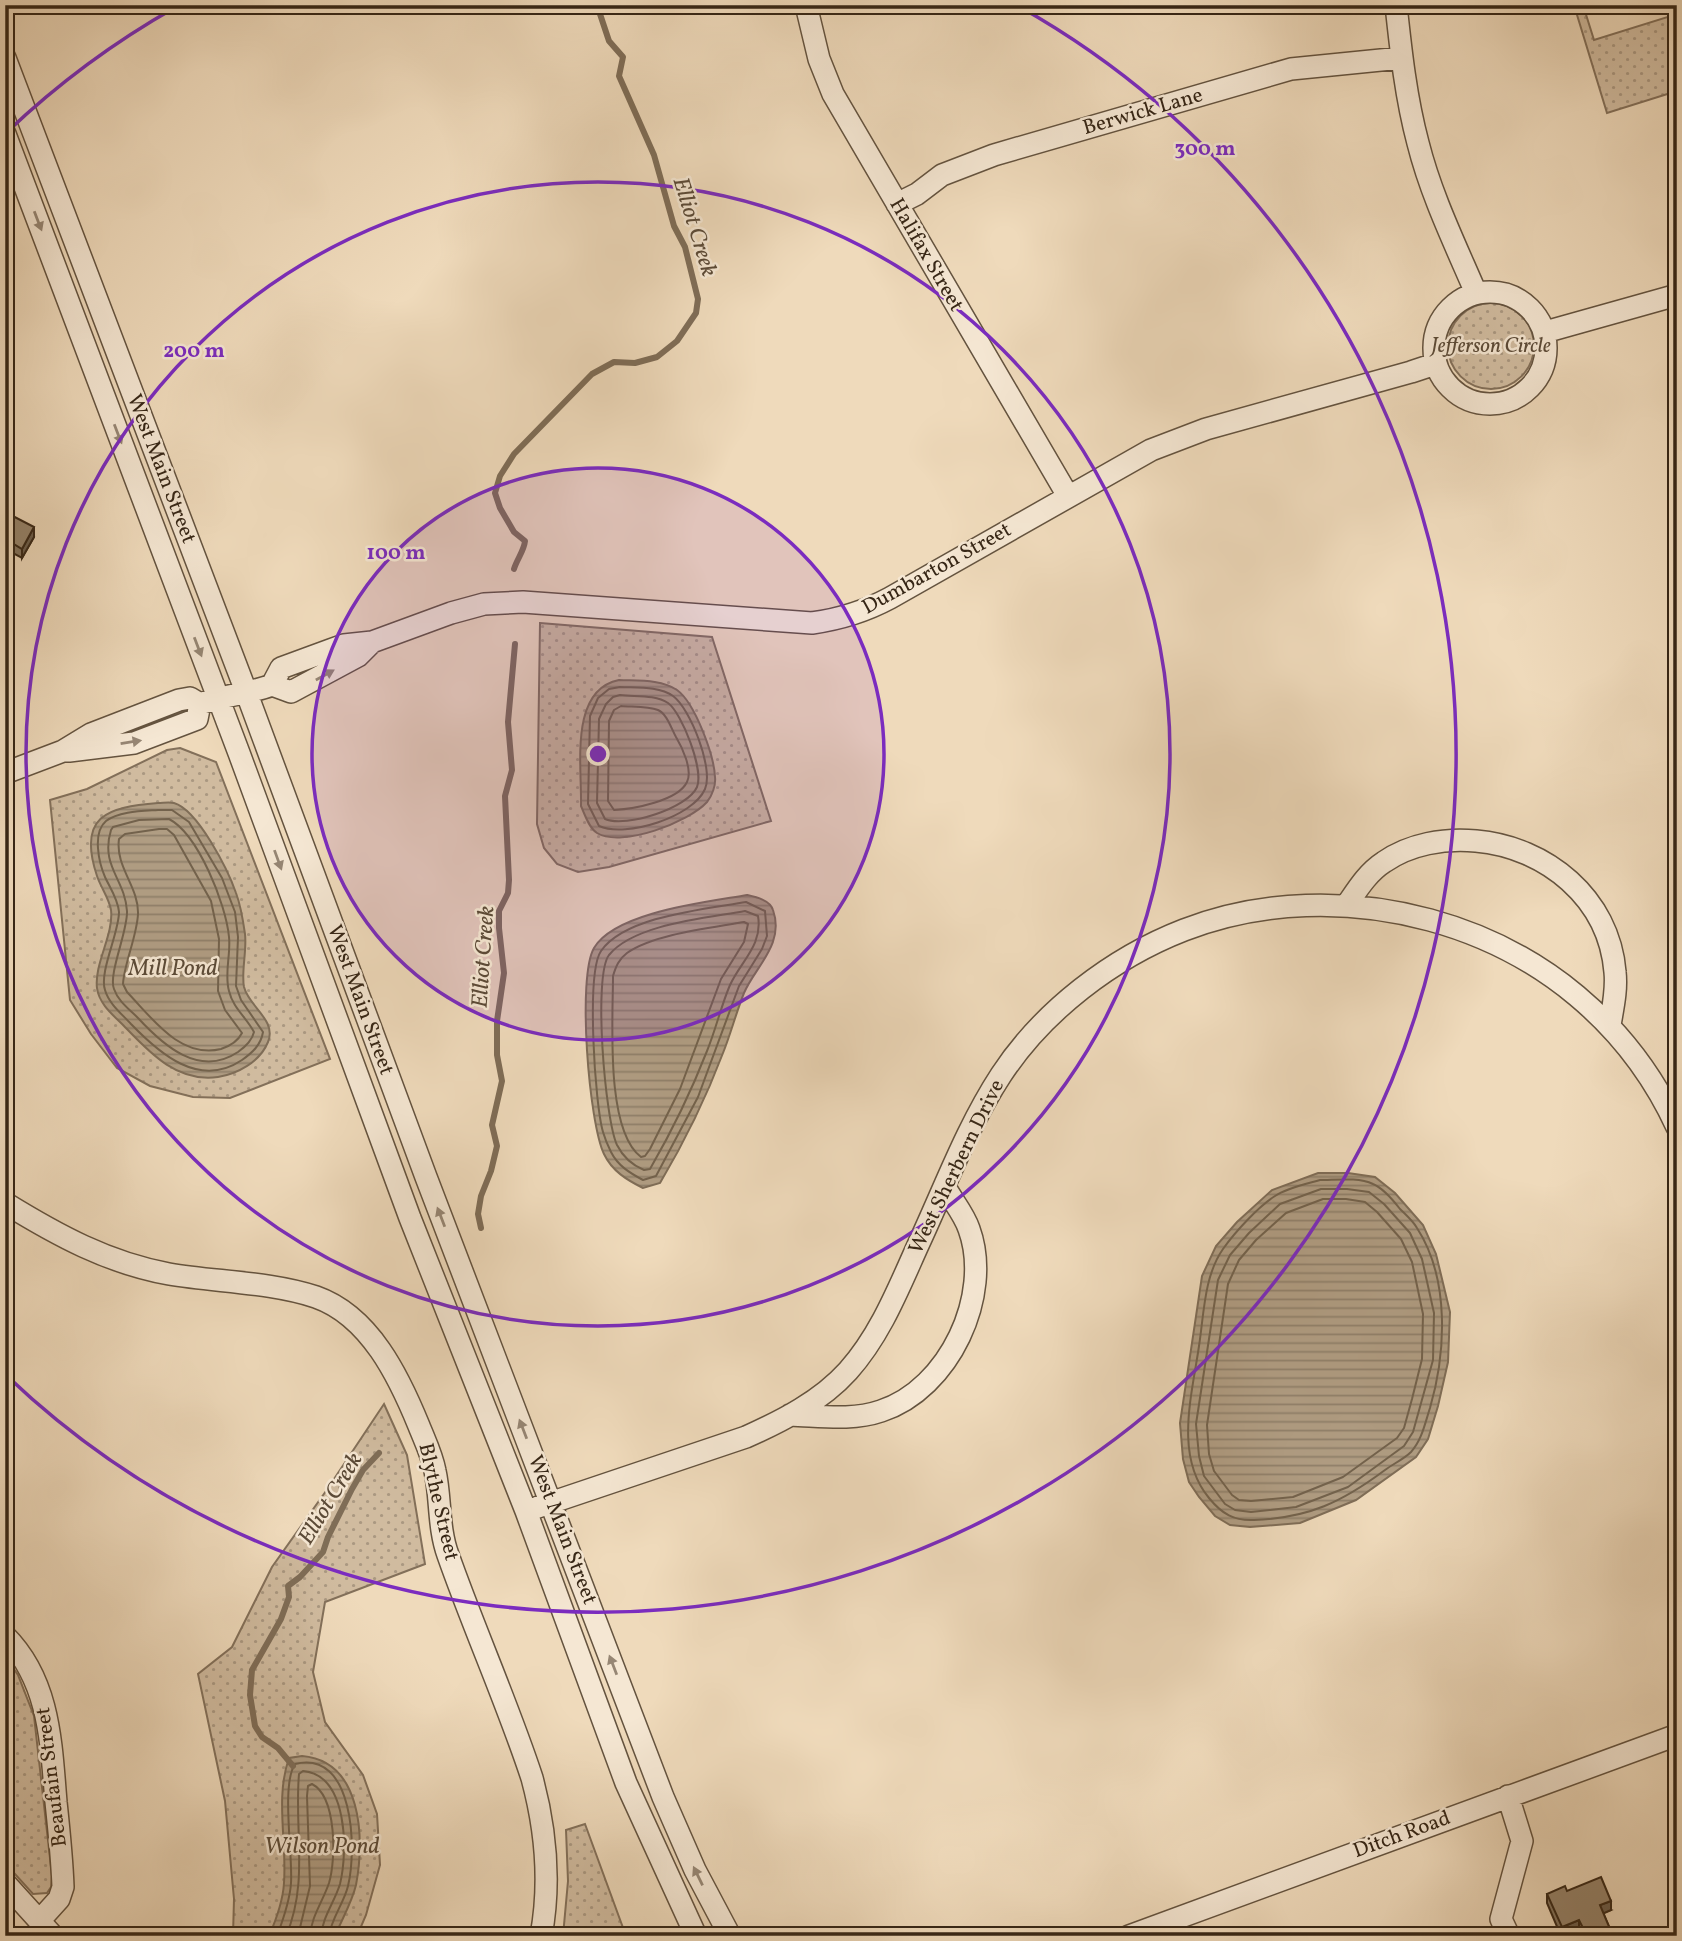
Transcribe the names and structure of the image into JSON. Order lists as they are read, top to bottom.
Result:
{
  "streets": {
    "street": [
      "Berwick Lane",
      "Halifax Street",
      "West Main Street",
      "Dumbarton Street",
      "West Sherbern Drive",
      "Blythe Street",
      "Beaufain Street",
      "Ditch Road"
    ]
  },
  "crossings": [
    ["Berwick Lane", "Halifax Street"],
    ["Halifax Street", "Dumbarton Street"],
    ["West Main Street", "Dumbarton Street"],
    ["West Main Street", "West Sherbern Drive"]
  ],
  "water": ["Elliot Creek", "Mill Pond", "Wilson Pond"],
  "parks": ["Jefferson Circle"],
  "rings": ["300 m", "200 m", "100 m"]
}
